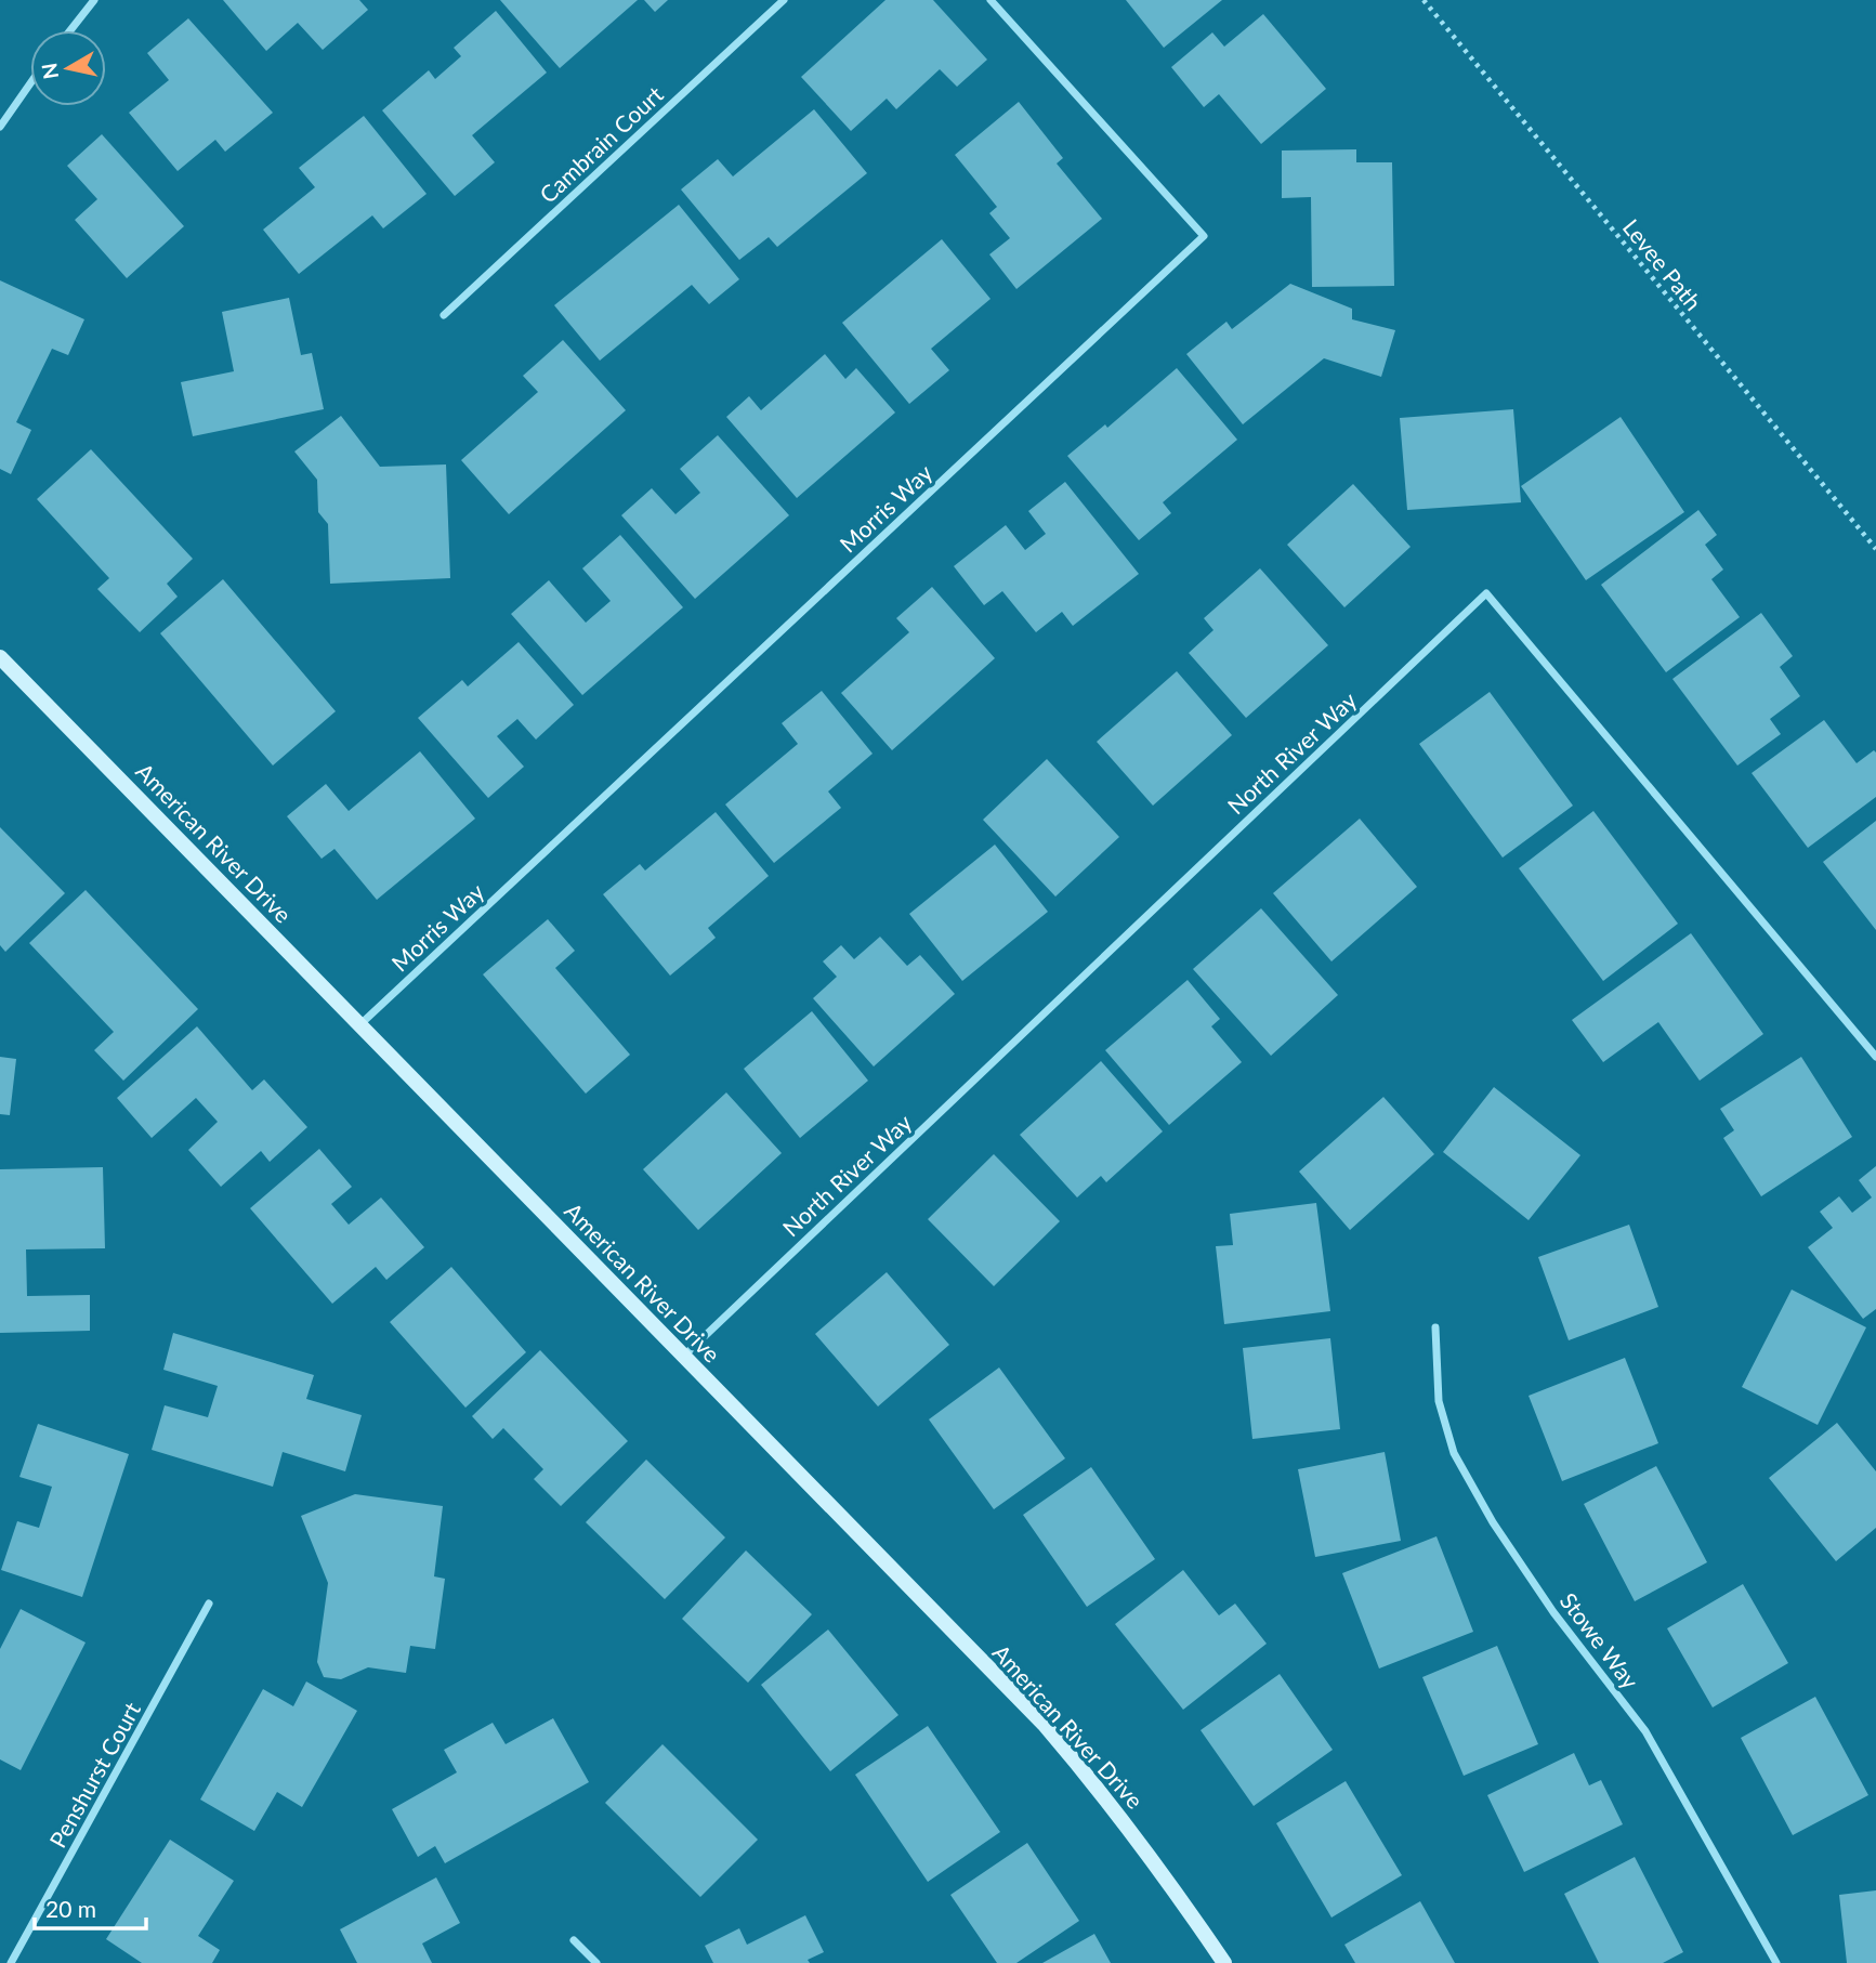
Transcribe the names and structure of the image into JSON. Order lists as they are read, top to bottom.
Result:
{
  "streets": {
    "street": [
      "Cambrain Court",
      "Morris Way",
      "North River Way",
      "American River Drive",
      "Stowe Way",
      "Penshurst Court"
    ],
    "path": ["Levee Path"]
  },
  "crossings": [
    ["Morris Way", "American River Drive"],
    ["North River Way", "American River Drive"]
  ],
  "scale_bar": "20 m",
  "north": "left"
}
